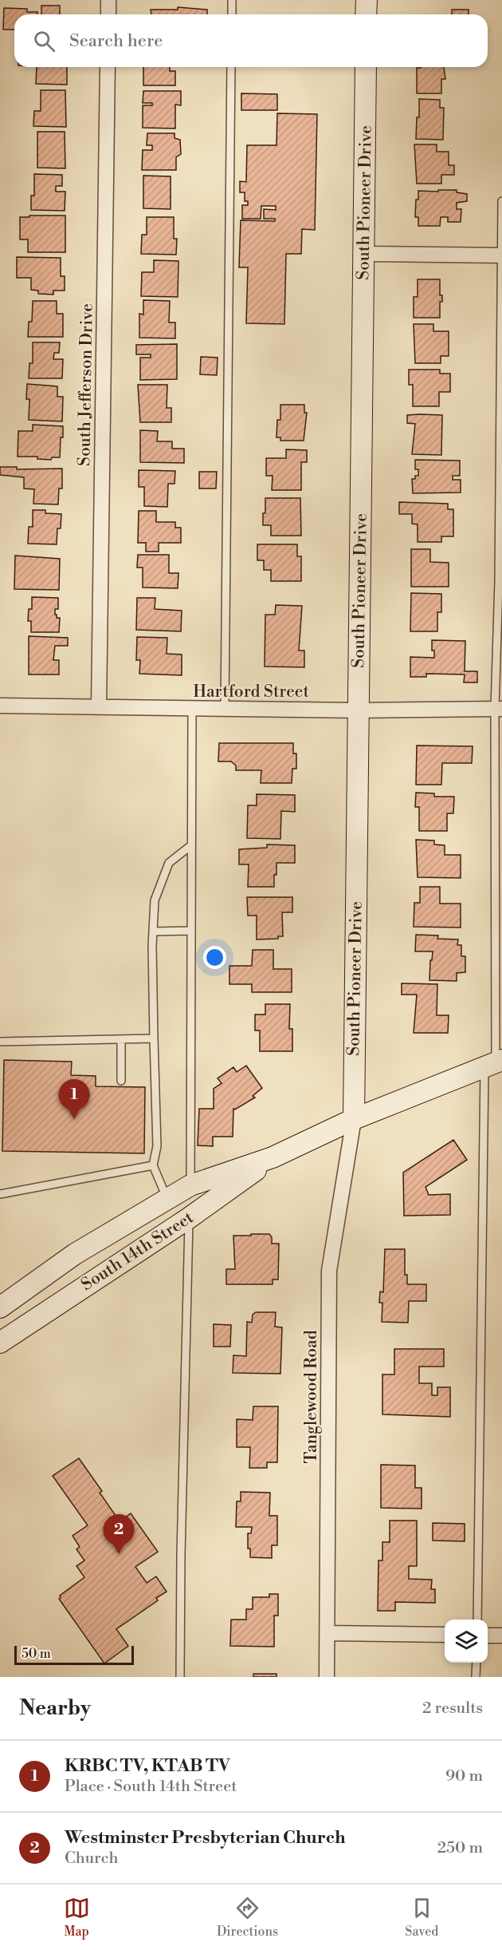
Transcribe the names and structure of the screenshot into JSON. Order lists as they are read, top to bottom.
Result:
{
  "streets": {
    "street": [
      "South Pioneer Drive",
      "South Jefferson Drive",
      "Hartford Street",
      "South 14th Street",
      "Tanglewood Road"
    ]
  },
  "crossings": [
    ["South Pioneer Drive", "Hartford Street"],
    ["South Pioneer Drive", "South 14th Street"],
    ["South Pioneer Drive", "Tanglewood Road"],
    ["South Jefferson Drive", "Hartford Street"],
    ["South 14th Street", "Tanglewood Road"]
  ],
  "scale_bar": "50 m",
  "page": {
    "search": "Search here",
    "pins": ["1", "2"],
    "scale": "50 m",
    "heading": ["Nearby", "2 results"],
    "list": [
      {
        "mark": "1",
        "name": "KRBC TV, KTAB TV",
        "note": "Place · South 14th Street",
        "value": "90 m"
      },
      {
        "mark": "2",
        "name": "Westminster Presbyterian Church",
        "note": "Church",
        "value": "250 m"
      }
    ],
    "nav": ["Map", "Directions", "Saved"]
  }
}
